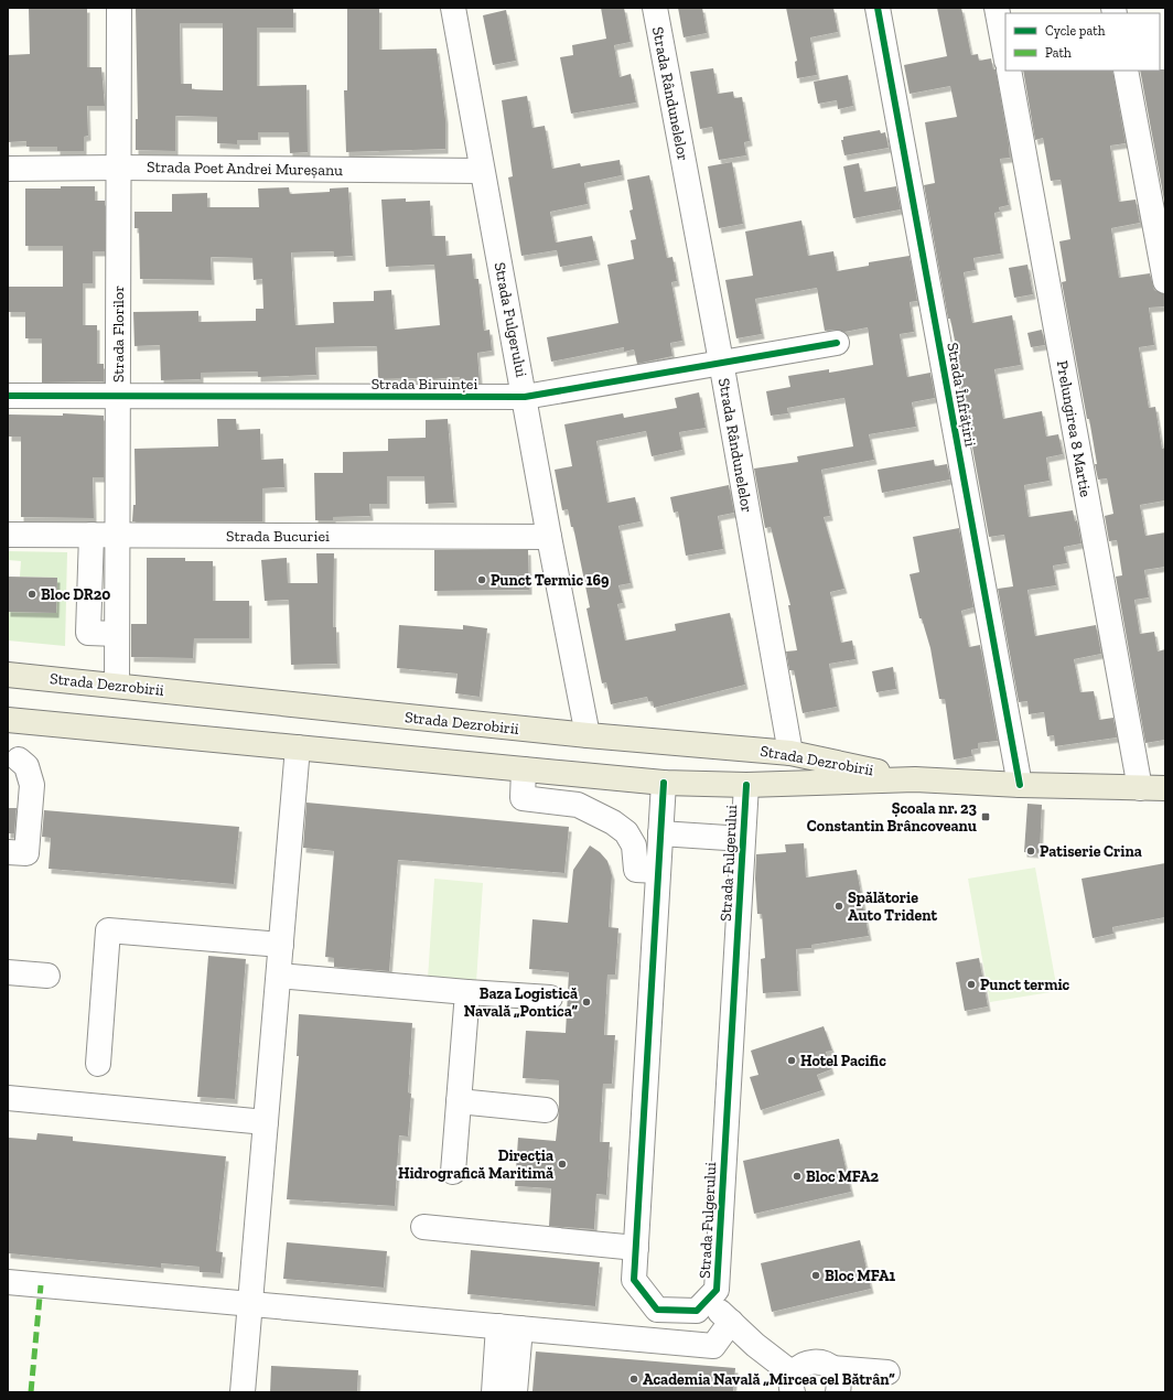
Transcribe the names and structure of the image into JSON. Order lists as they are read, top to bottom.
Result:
{
  "streets": {
    "main road": ["Strada Dezrobirii"],
    "street": [
      "Strada Rândunelelor",
      "Strada Poet Andrei Mureșanu",
      "Strada Fulgerului",
      "Strada Florilor",
      "Strada Biruinței",
      "Strada Înfrățirii",
      "Prelungirea 8 Martie",
      "Strada Bucuriei"
    ]
  },
  "crossings": [
    ["Strada Rândunelelor", "Strada Biruinței"],
    ["Strada Rândunelelor", "Strada Dezrobirii"],
    ["Strada Poet Andrei Mureșanu", "Strada Fulgerului"],
    ["Strada Poet Andrei Mureșanu", "Strada Florilor"],
    ["Strada Fulgerului", "Strada Biruinței"],
    ["Strada Fulgerului", "Strada Bucuriei"],
    ["Strada Fulgerului", "Strada Dezrobirii"],
    ["Strada Florilor", "Strada Biruinței"],
    ["Strada Florilor", "Strada Bucuriei"],
    ["Strada Florilor", "Strada Dezrobirii"],
    ["Strada Înfrățirii", "Strada Dezrobirii"],
    ["Prelungirea 8 Martie", "Strada Dezrobirii"]
  ],
  "places": {
    "other": [
      "Punct Termic 169",
      "Bloc DR20",
      "Patiserie Crina",
      "Spălătorie Auto Trident",
      "Punct termic",
      "Baza Logistică Navală „Pontica”",
      "Hotel Pacific",
      "Direcția Hidrografică Maritimă",
      "Bloc MFA2",
      "Bloc MFA1",
      "Academia Navală „Mircea cel Bătrân”"
    ],
    "transit": ["Școala nr. 23 Constantin Brâncoveanu"]
  },
  "legend": ["Cycle path", "Path"]
}
